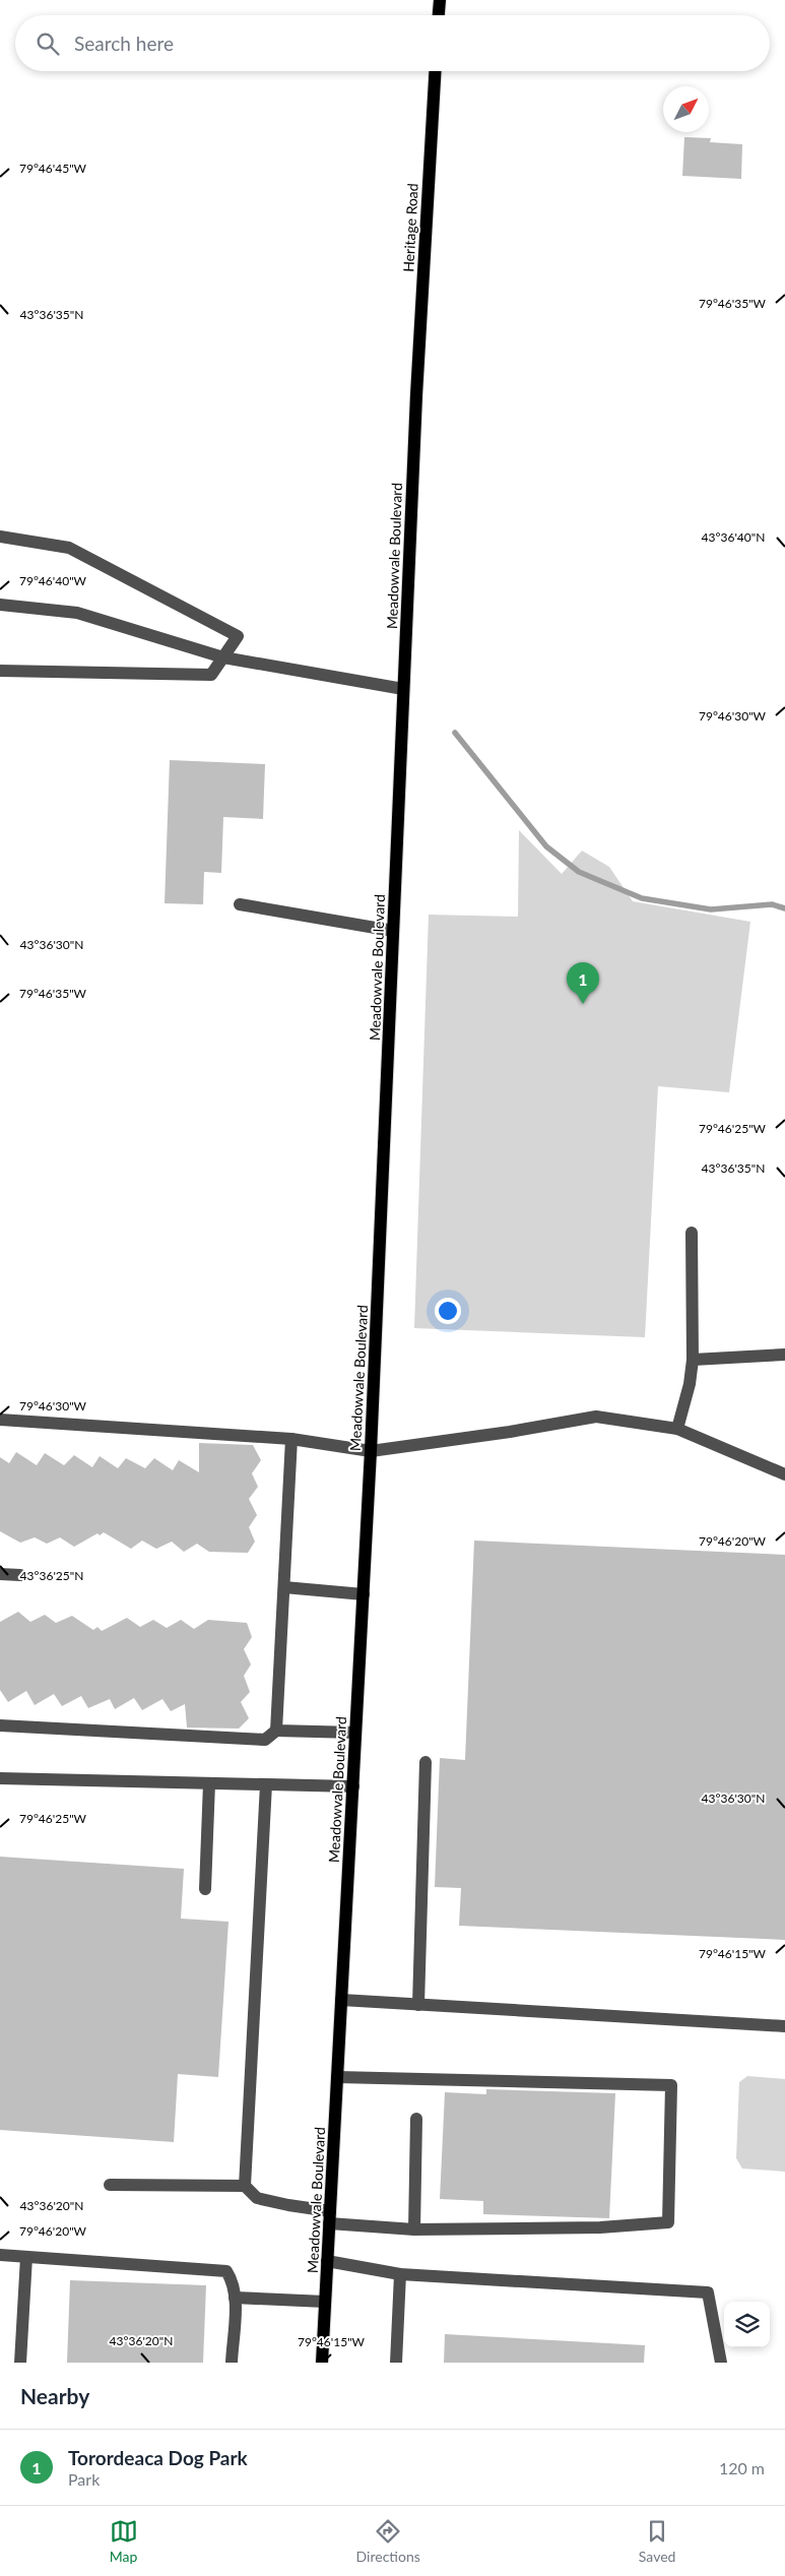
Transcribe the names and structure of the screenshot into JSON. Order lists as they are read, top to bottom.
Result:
{
  "streets": {
    "main road": ["Heritage Road", "Meadowvale Boulevard"]
  },
  "crossings": [
    ["Heritage Road", "Meadowvale Boulevard"]
  ],
  "north": "top right",
  "page": {
    "search": "Search here",
    "pins": "1",
    "heading": "Nearby",
    "list": [
      {
        "mark": "1",
        "name": "Torordeaca Dog Park",
        "note": "Park",
        "value": "120 m"
      }
    ],
    "nav": ["Map", "Directions", "Saved"]
  },
  "coordinates": [
    "79°46'45\"W",
    "79°46'35\"W",
    "43°36'35\"N",
    "43°36'40\"N",
    "79°46'40\"W",
    "79°46'30\"W",
    "43°36'30\"N",
    "79°46'25\"W",
    "79°46'20\"W",
    "43°36'25\"N",
    "79°46'15\"W",
    "43°36'20\"N"
  ]
}
